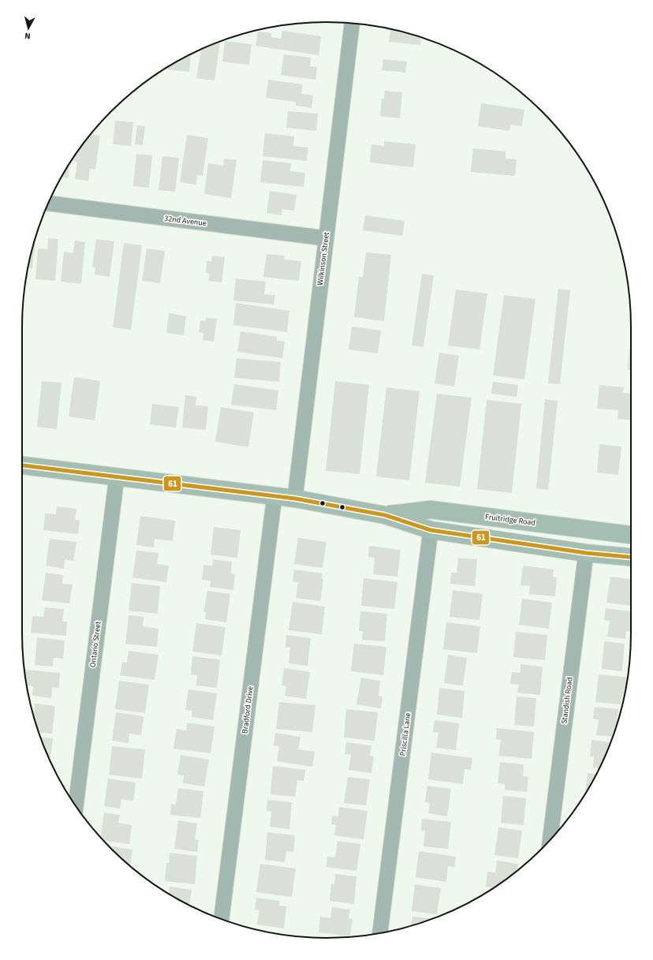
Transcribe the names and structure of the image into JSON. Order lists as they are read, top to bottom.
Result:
{
  "streets": {
    "main road": ["Fruitridge Road"],
    "street": [
      "32nd Avenue",
      "Wilkinson Street",
      "Ontario Street",
      "Standish Road",
      "Bradford Drive",
      "Priscilla Lane"
    ]
  },
  "crossings": [
    ["32nd Avenue", "Wilkinson Street"],
    ["Wilkinson Street", "Fruitridge Road"],
    ["Fruitridge Road", "Ontario Street"],
    ["Fruitridge Road", "Standish Road"],
    ["Fruitridge Road", "Bradford Drive"],
    ["Fruitridge Road", "Priscilla Lane"]
  ],
  "lines": ["transit line 61"],
  "north": "bottom"
}
